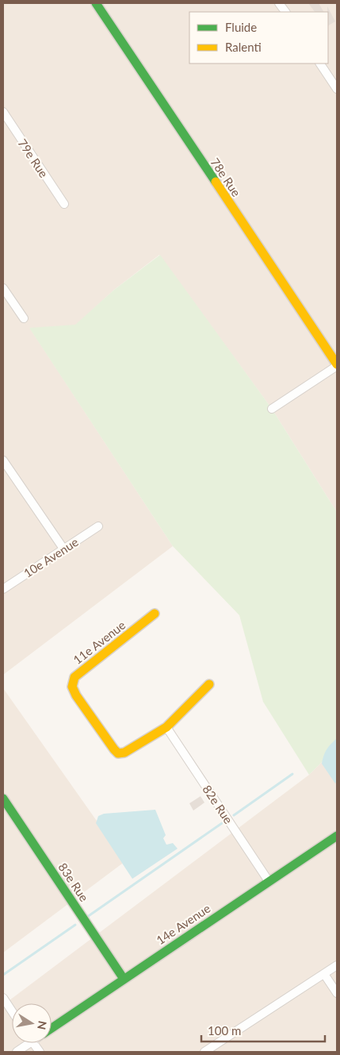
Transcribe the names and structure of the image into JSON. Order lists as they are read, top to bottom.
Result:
{
  "streets": {
    "street": [
      "79e Rue",
      "78e Rue",
      "10e Avenue",
      "11e Avenue",
      "82e Rue",
      "83e Rue",
      "14e Avenue"
    ]
  },
  "crossings": [
    ["11e Avenue", "82e Rue"],
    ["82e Rue", "14e Avenue"],
    ["83e Rue", "14e Avenue"]
  ],
  "legend": ["Fluide", "Ralenti"],
  "scale_bar": "100 m",
  "north": "right"
}
